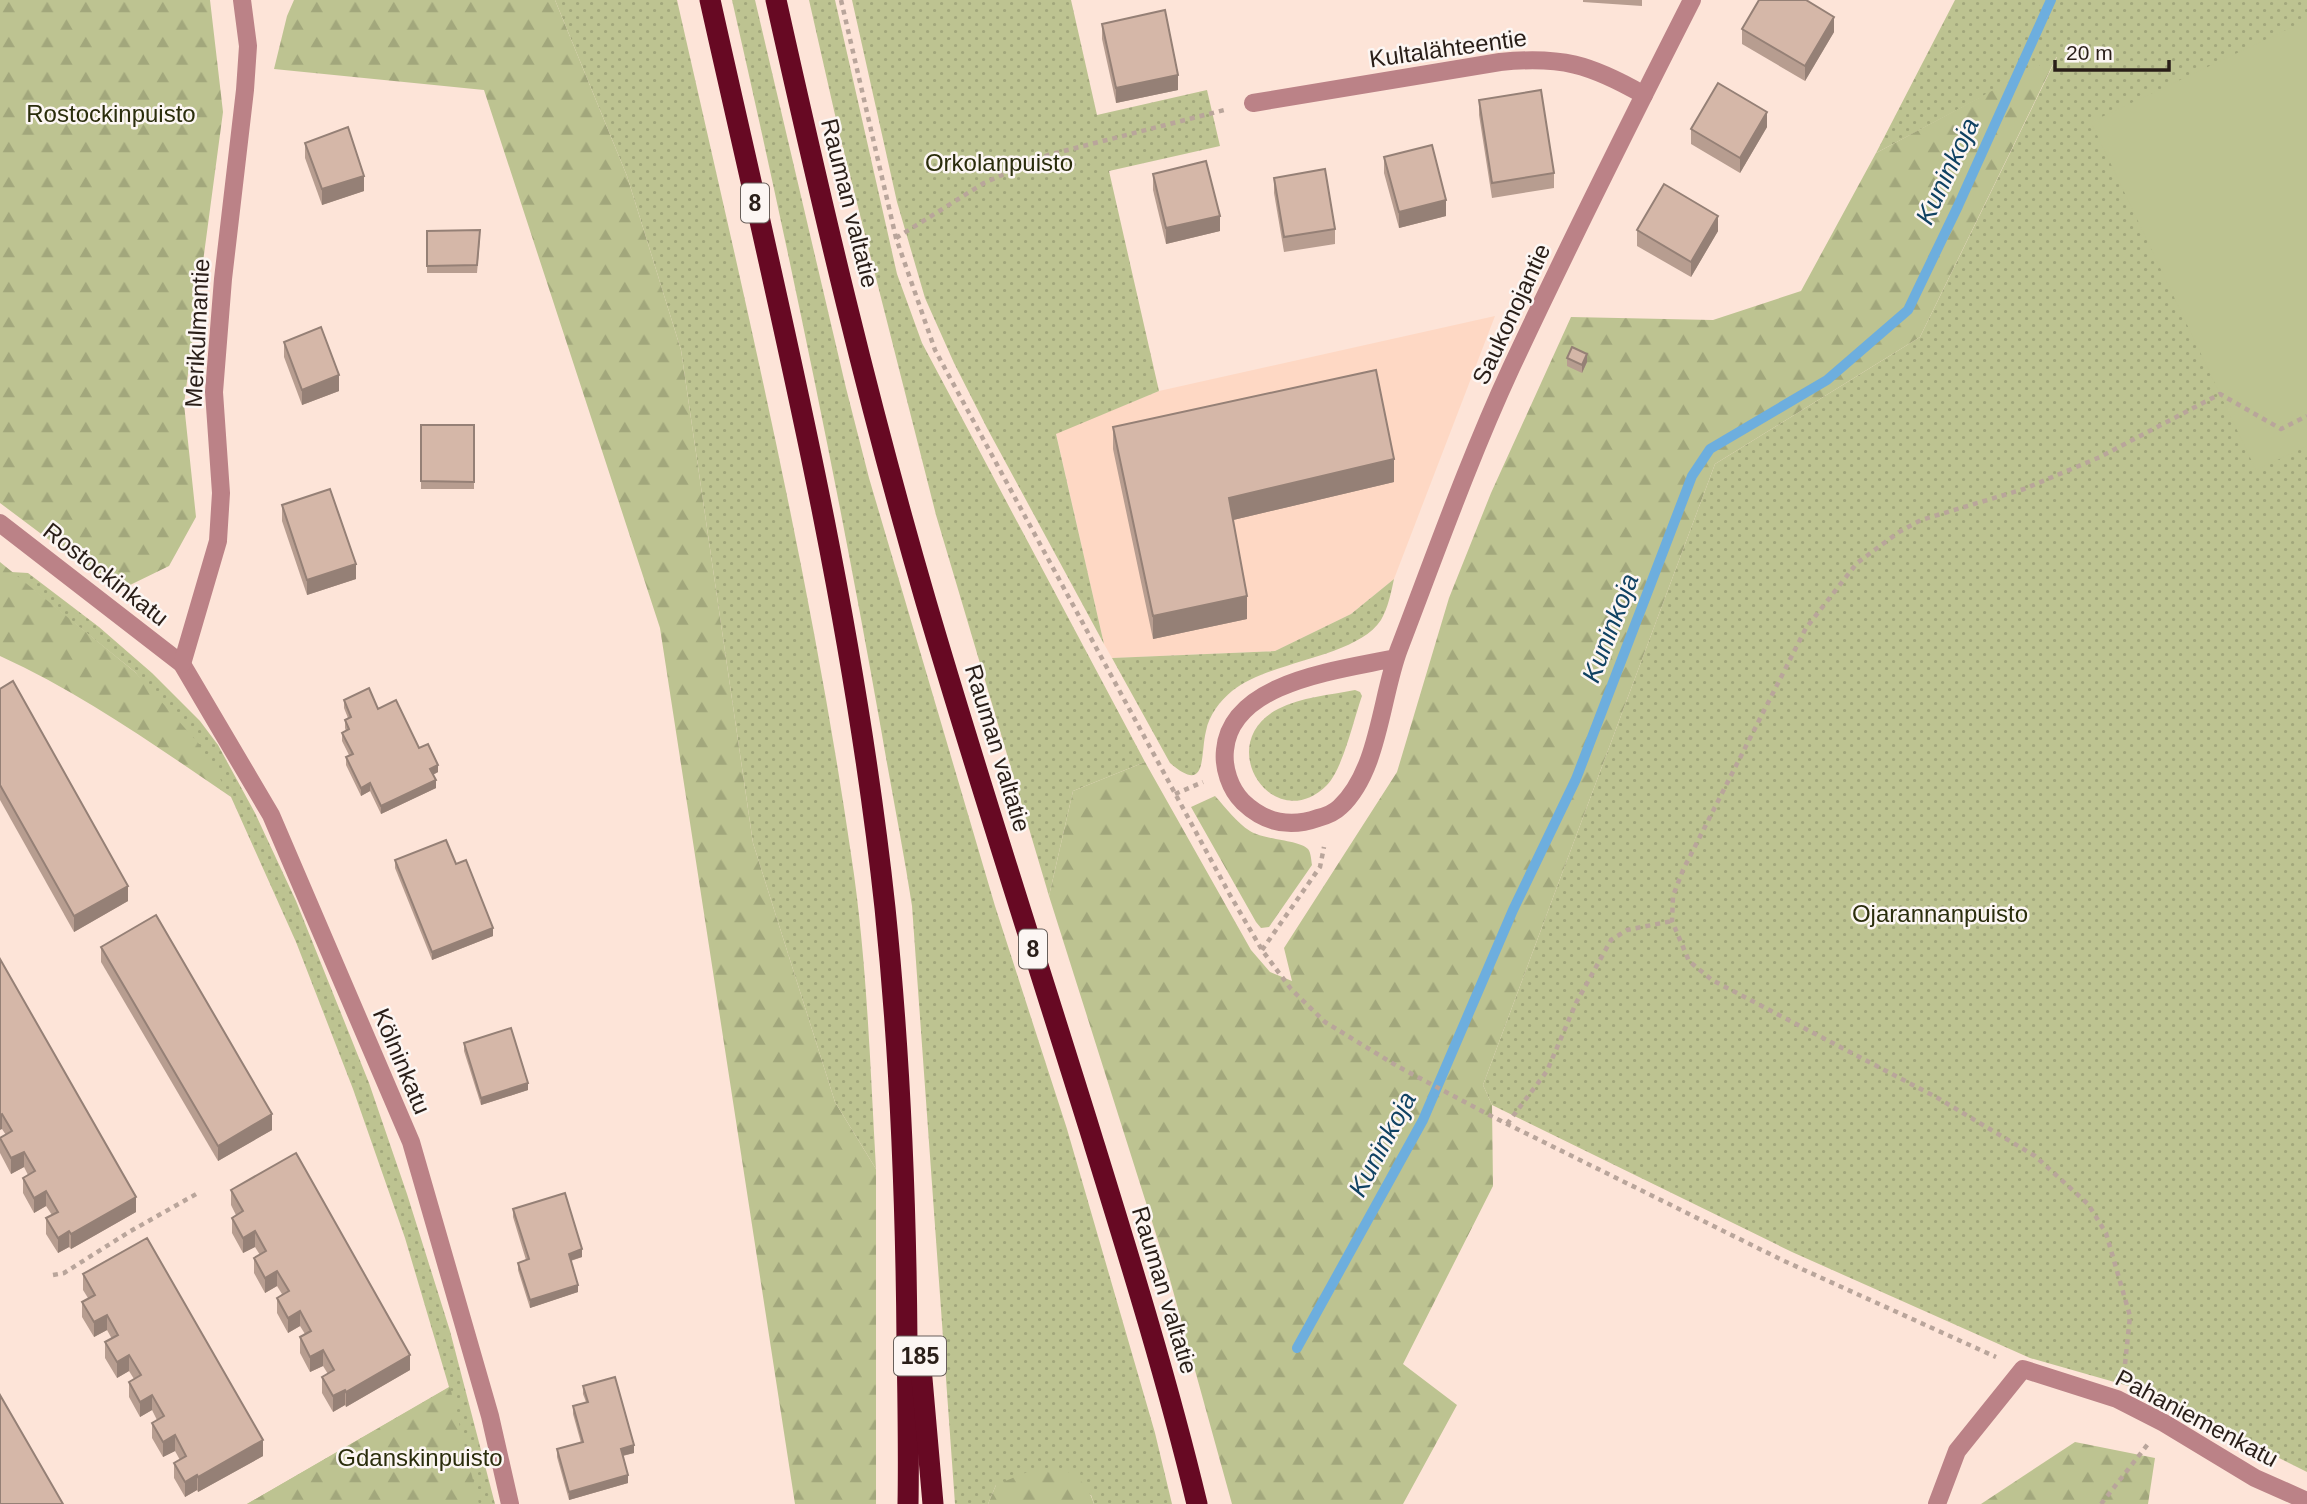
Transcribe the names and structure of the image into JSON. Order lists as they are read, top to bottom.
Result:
{
  "streets": {
    "highway": ["8", "Rauman valtatie", "185"],
    "street": [
      "Kultalähteentie",
      "Saukonojantie",
      "Merikulmantie",
      "Rostockinkatu",
      "Kölninkatu",
      "Pahaniemenkatu"
    ]
  },
  "crossings": [
    ["Kultalähteentie", "Saukonojantie"],
    ["8", "185"],
    ["Merikulmantie", "Rostockinkatu"],
    ["Merikulmantie", "Kölninkatu"],
    ["Rostockinkatu", "Kölninkatu"]
  ],
  "water": ["Kuninkoja"],
  "parks": [
    "Rostockinpuisto",
    "Orkolanpuisto",
    "Ojarannanpuisto",
    "Gdanskinpuisto"
  ],
  "scale_bar": "20 m"
}
